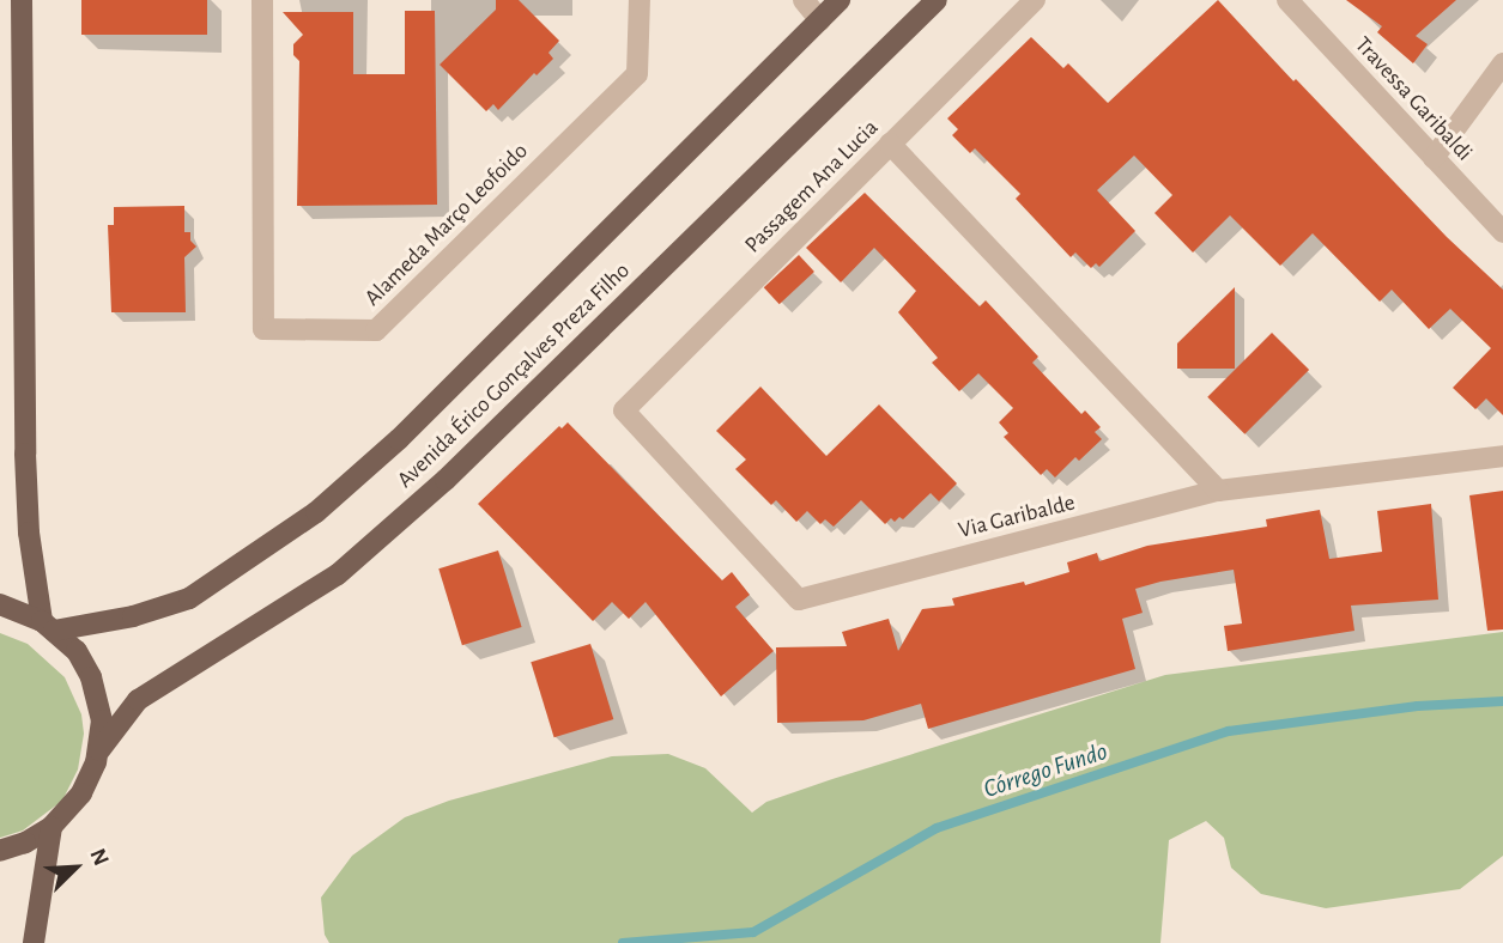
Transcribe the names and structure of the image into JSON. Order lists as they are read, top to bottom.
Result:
{
  "streets": {
    "main road": ["Avenida Érico Gonçalves Preza Filho"],
    "street": [
      "Travessa Garibaldi",
      "Passagem Ana Lucia",
      "Alameda Março Leofoido",
      "Via Garibalde"
    ]
  },
  "crossings": [
    ["Passagem Ana Lucia", "Via Garibalde"]
  ],
  "water": ["Córrego Fundo"],
  "north": "top right"
}
